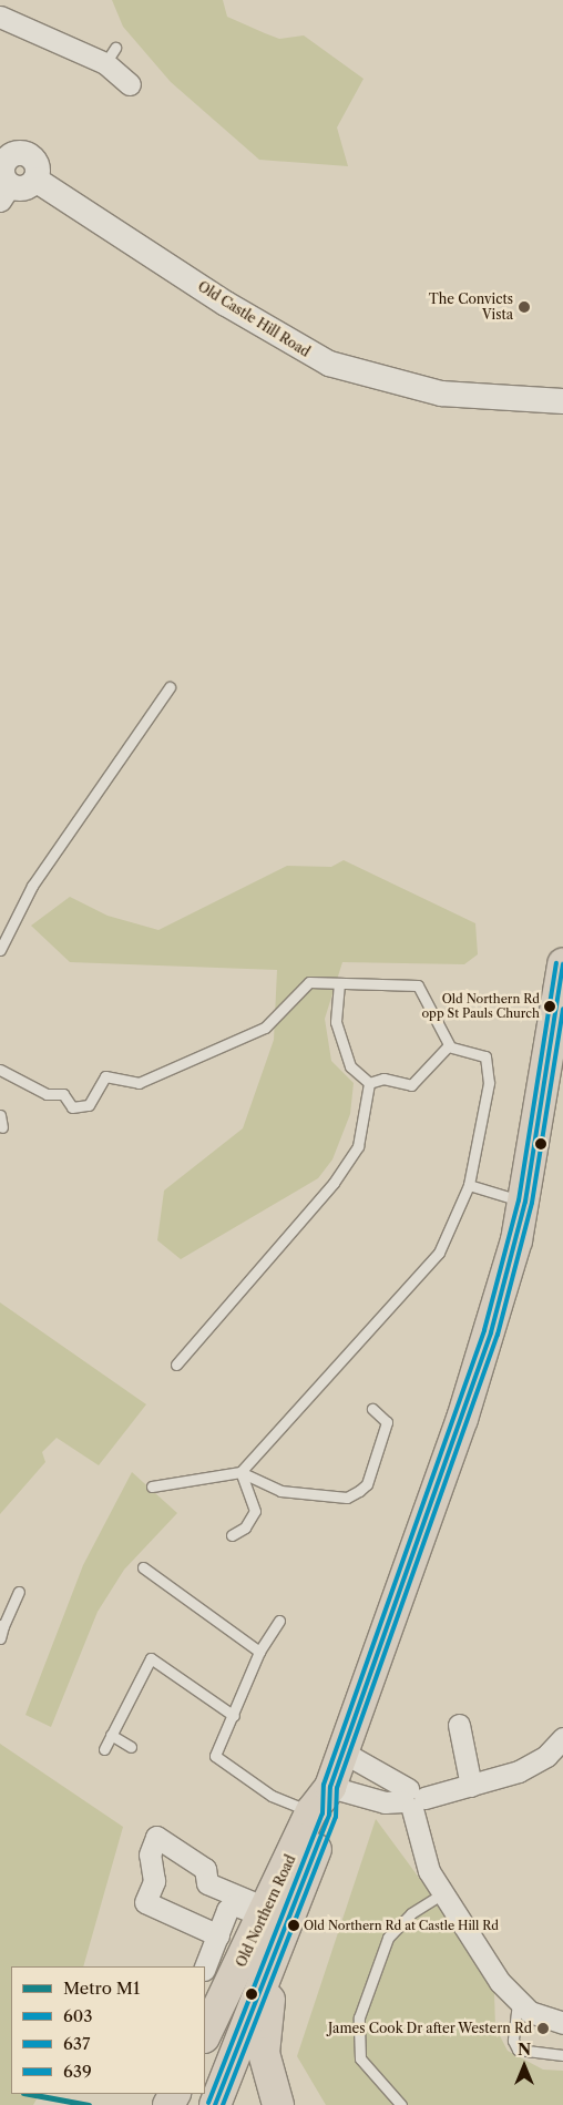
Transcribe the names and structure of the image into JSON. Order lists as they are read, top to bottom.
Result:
{
  "streets": {
    "main road": ["Old Northern Road"],
    "street": ["Old Castle Hill Road"]
  },
  "places": [
    "The Convicts Vista",
    "Old Northern Rd opp St Pauls Church",
    "Old Northern Rd at Castle Hill Rd",
    "James Cook Dr after Western Rd"
  ],
  "lines": [
    "transit line 639",
    "transit line 603",
    "transit line 637",
    "metro line M1"
  ],
  "legend": [
    "Metro M1",
    "603",
    "637",
    "639"
  ],
  "north": "top"
}
